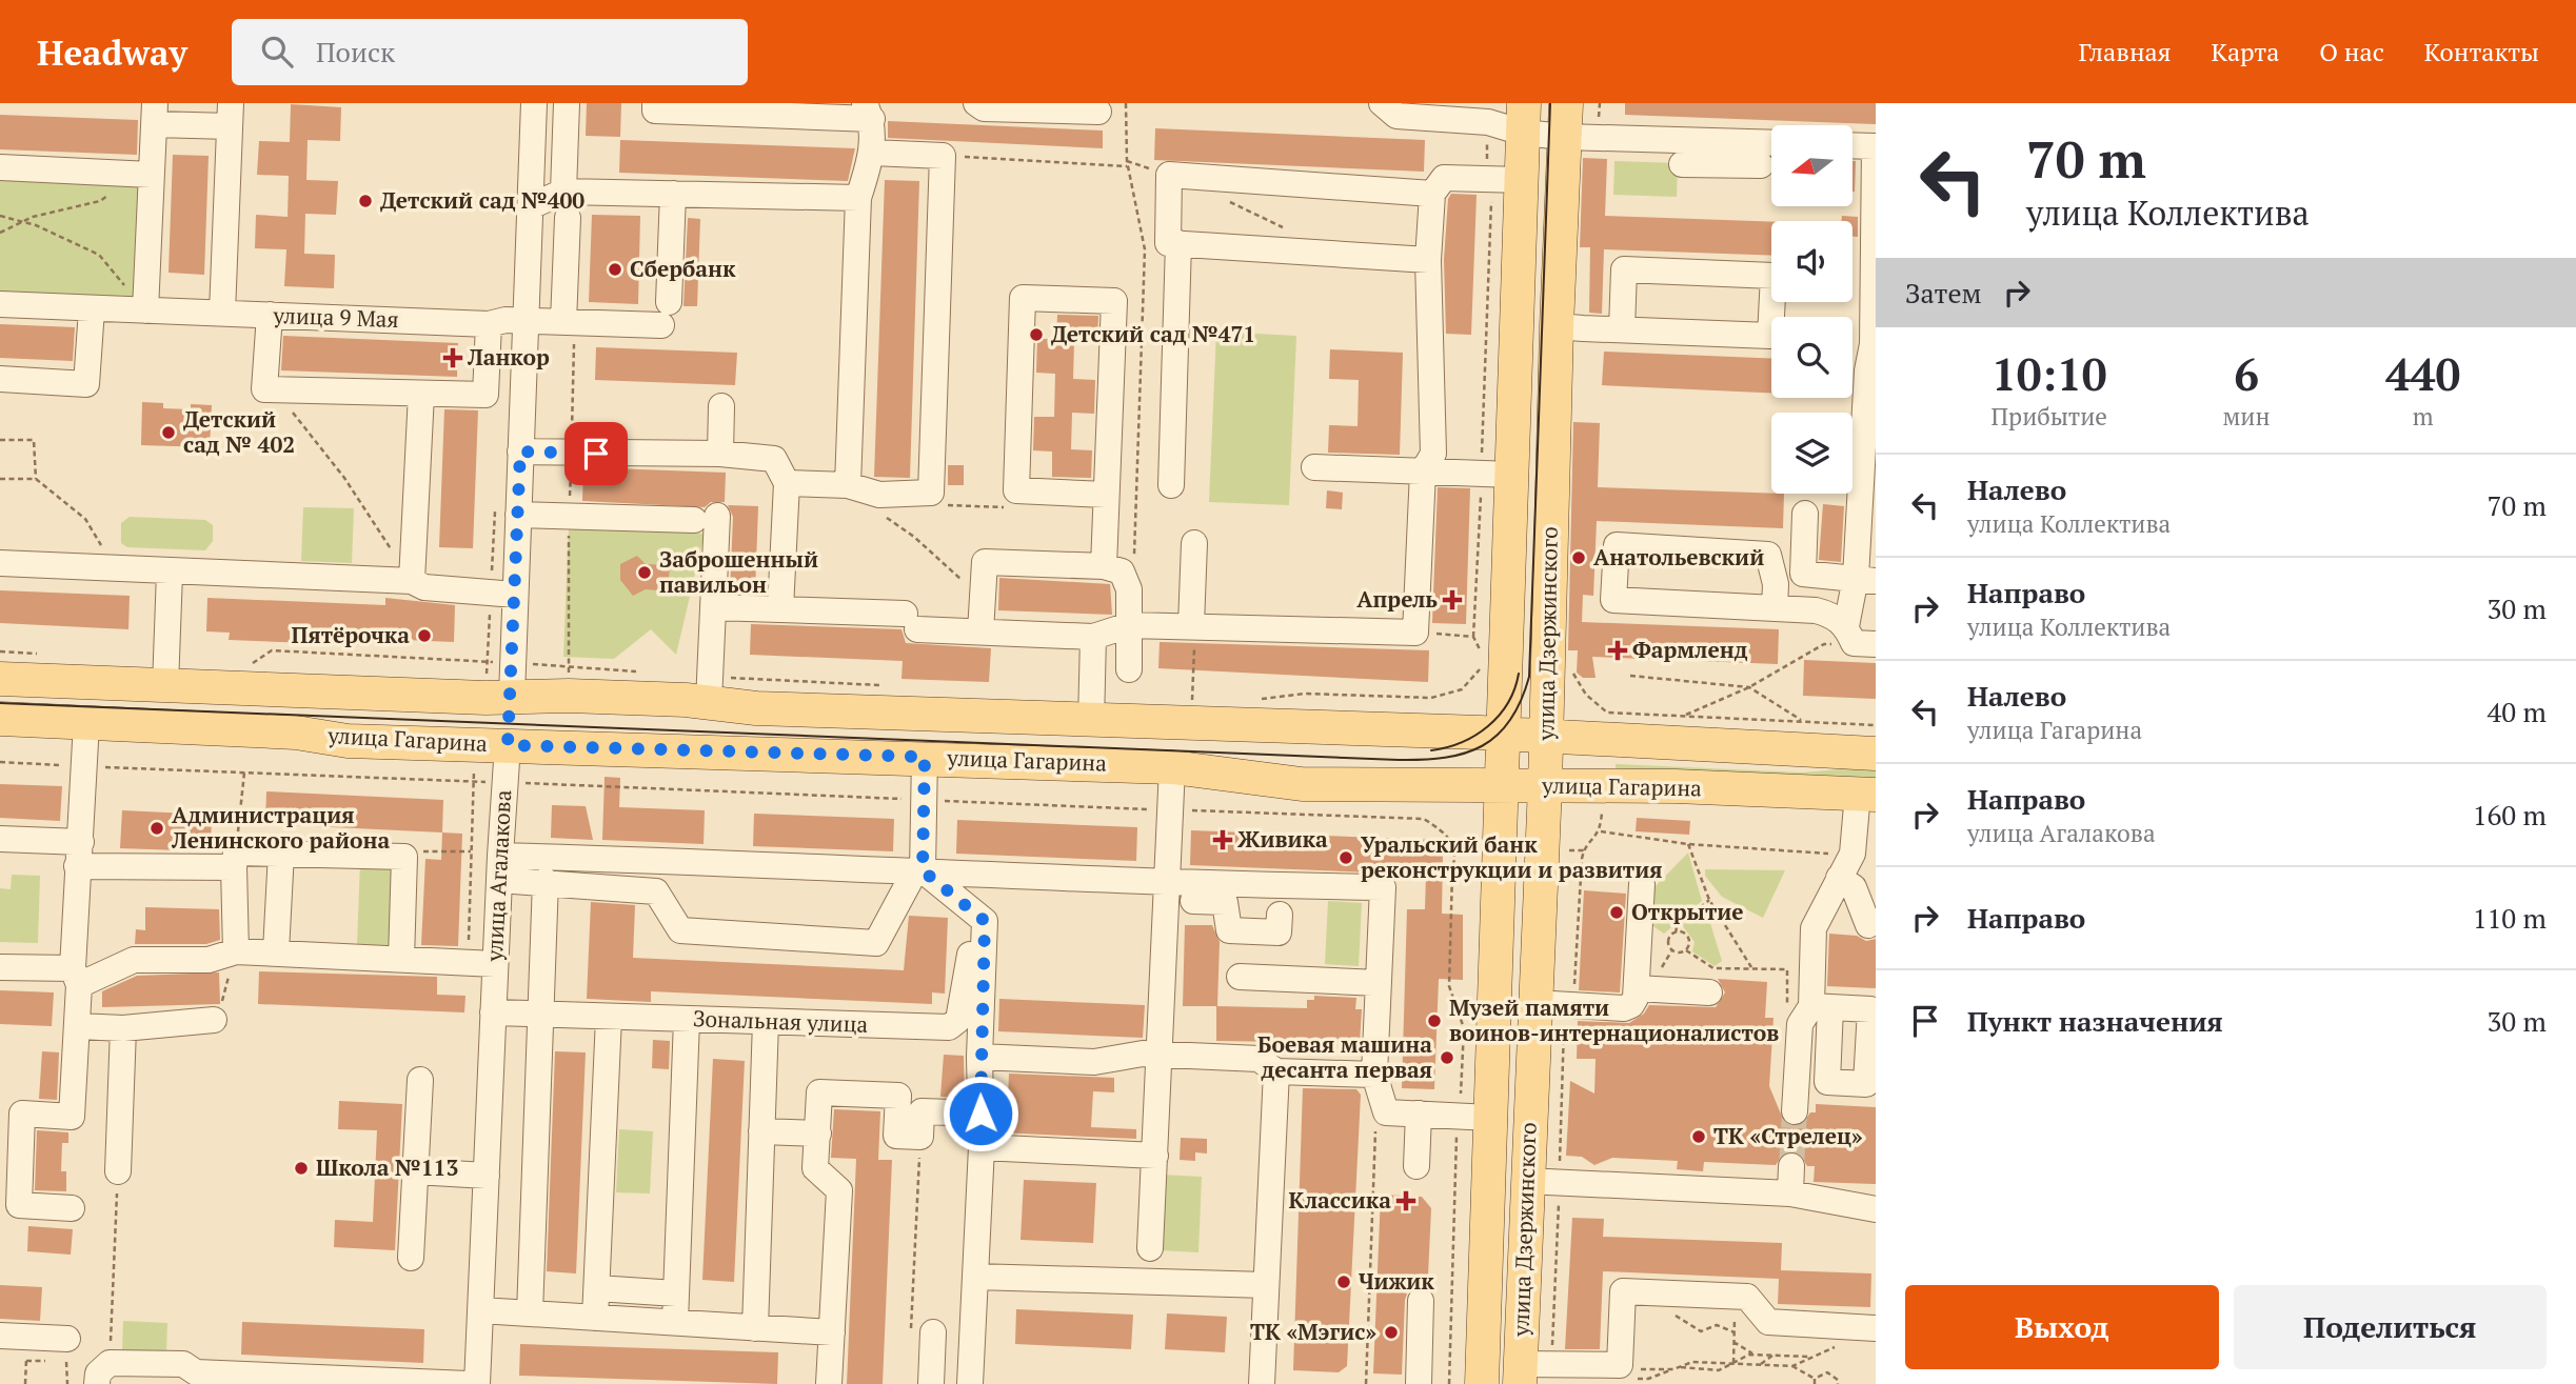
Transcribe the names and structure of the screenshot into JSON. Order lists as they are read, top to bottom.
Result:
{
  "streets": {
    "main road": ["улица Дзержинского", "улица Гагарина", "улица Агалакова"],
    "street": ["улица 9 Мая", "Зональная улица"]
  },
  "crossings": [
    ["улица 9 Мая", "улица Агалакова"],
    ["улица Дзержинского", "улица Гагарина"],
    ["улица Гагарина", "улица Агалакова"],
    ["улица Агалакова", "Зональная улица"]
  ],
  "places": {
    "other": [
      "Детский сад №400",
      "Сбербанк",
      "Детский сад №471",
      "Детский сад № 402",
      "Анатольевский",
      "Заброшенный павильон",
      "Пятёрочка",
      "Администрация Ленинского района",
      "Уральский банк реконструкции и развития",
      "Открытие",
      "Музей памяти воинов-интернационалистов",
      "Боевая машина десанта первая",
      "ТК «Стрелец»",
      "Школа №113",
      "Чижик",
      "ТК «Мэгис»"
    ],
    "health": [
      "Ланкор",
      "Апрель",
      "Фармленд",
      "Живика",
      "Классика"
    ]
  },
  "north": "left",
  "page": {
    "header": "Headway",
    "search": "Поиск",
    "nav": [
      "Главная",
      "Карта",
      "О нас",
      "Контакты"
    ],
    "turn": ["70 m", "улица Коллектива"],
    "then": "Затем",
    "eta": [
      "10:10",
      "Прибытие",
      "6",
      "мин",
      "440",
      "m"
    ],
    "list": [
      {
        "name": "Налево",
        "note": "улица Коллектива",
        "value": "70 m"
      },
      {
        "name": "Направо",
        "note": "улица Коллектива",
        "value": "30 m"
      },
      {
        "name": "Налево",
        "note": "улица Гагарина",
        "value": "40 m"
      },
      {
        "name": "Направо",
        "note": "улица Агалакова",
        "value": "160 m"
      },
      {
        "name": "Направо",
        "value": "110 m"
      },
      {
        "name": "Пункт назначения",
        "value": "30 m"
      }
    ],
    "buttons": ["Выход", "Поделиться"]
  }
}
